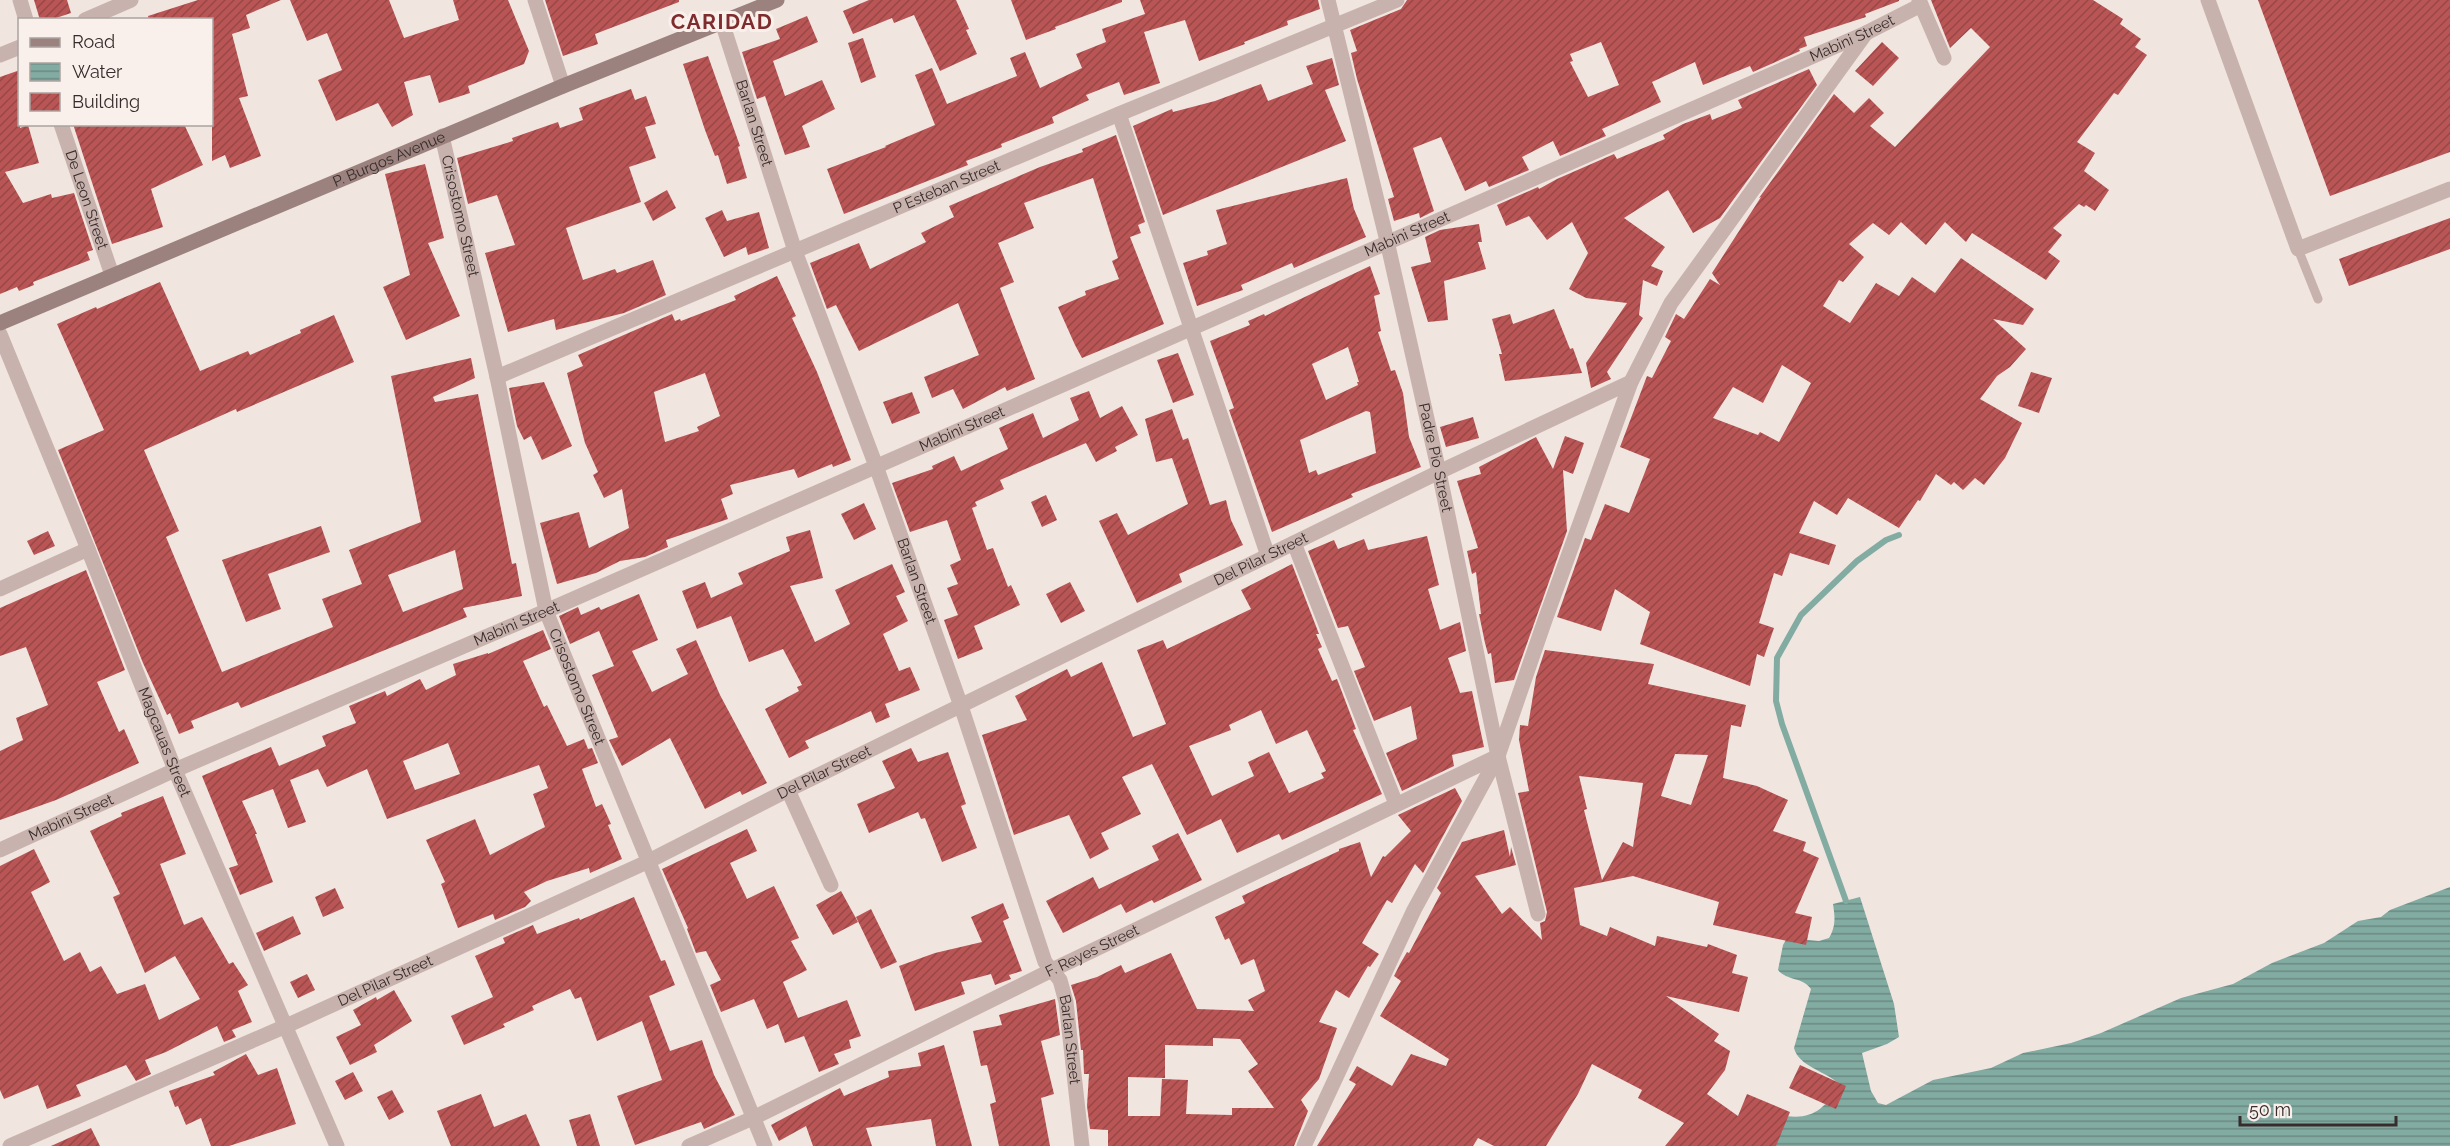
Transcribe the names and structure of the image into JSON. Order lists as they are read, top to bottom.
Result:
{
  "streets": {
    "main road": ["P. Burgos Avenue"],
    "street": [
      "Mabini Street",
      "Barlan Street",
      "P Esteban Street",
      "De Leon Street",
      "Crisostomo Street",
      "Padre Pio Street",
      "Del Pilar Street",
      "Magcauas Street",
      "F. Reyes Street"
    ]
  },
  "crossings": [
    ["Mabini Street", "Barlan Street"],
    ["Mabini Street", "Crisostomo Street"],
    ["Mabini Street", "Padre Pio Street"],
    ["Mabini Street", "Magcauas Street"],
    ["Barlan Street", "P. Burgos Avenue"],
    ["Barlan Street", "P Esteban Street"],
    ["Barlan Street", "Del Pilar Street"],
    ["Barlan Street", "F. Reyes Street"],
    ["P. Burgos Avenue", "De Leon Street"],
    ["P. Burgos Avenue", "Crisostomo Street"],
    ["P Esteban Street", "Crisostomo Street"],
    ["P Esteban Street", "Padre Pio Street"],
    ["Crisostomo Street", "Del Pilar Street"],
    ["Crisostomo Street", "F. Reyes Street"],
    ["Padre Pio Street", "Del Pilar Street"],
    ["Padre Pio Street", "F. Reyes Street"],
    ["Del Pilar Street", "Magcauas Street"]
  ],
  "districts": ["CARIDAD"],
  "legend": ["Road", "Water", "Building"],
  "scale_bar": "50 m"
}
